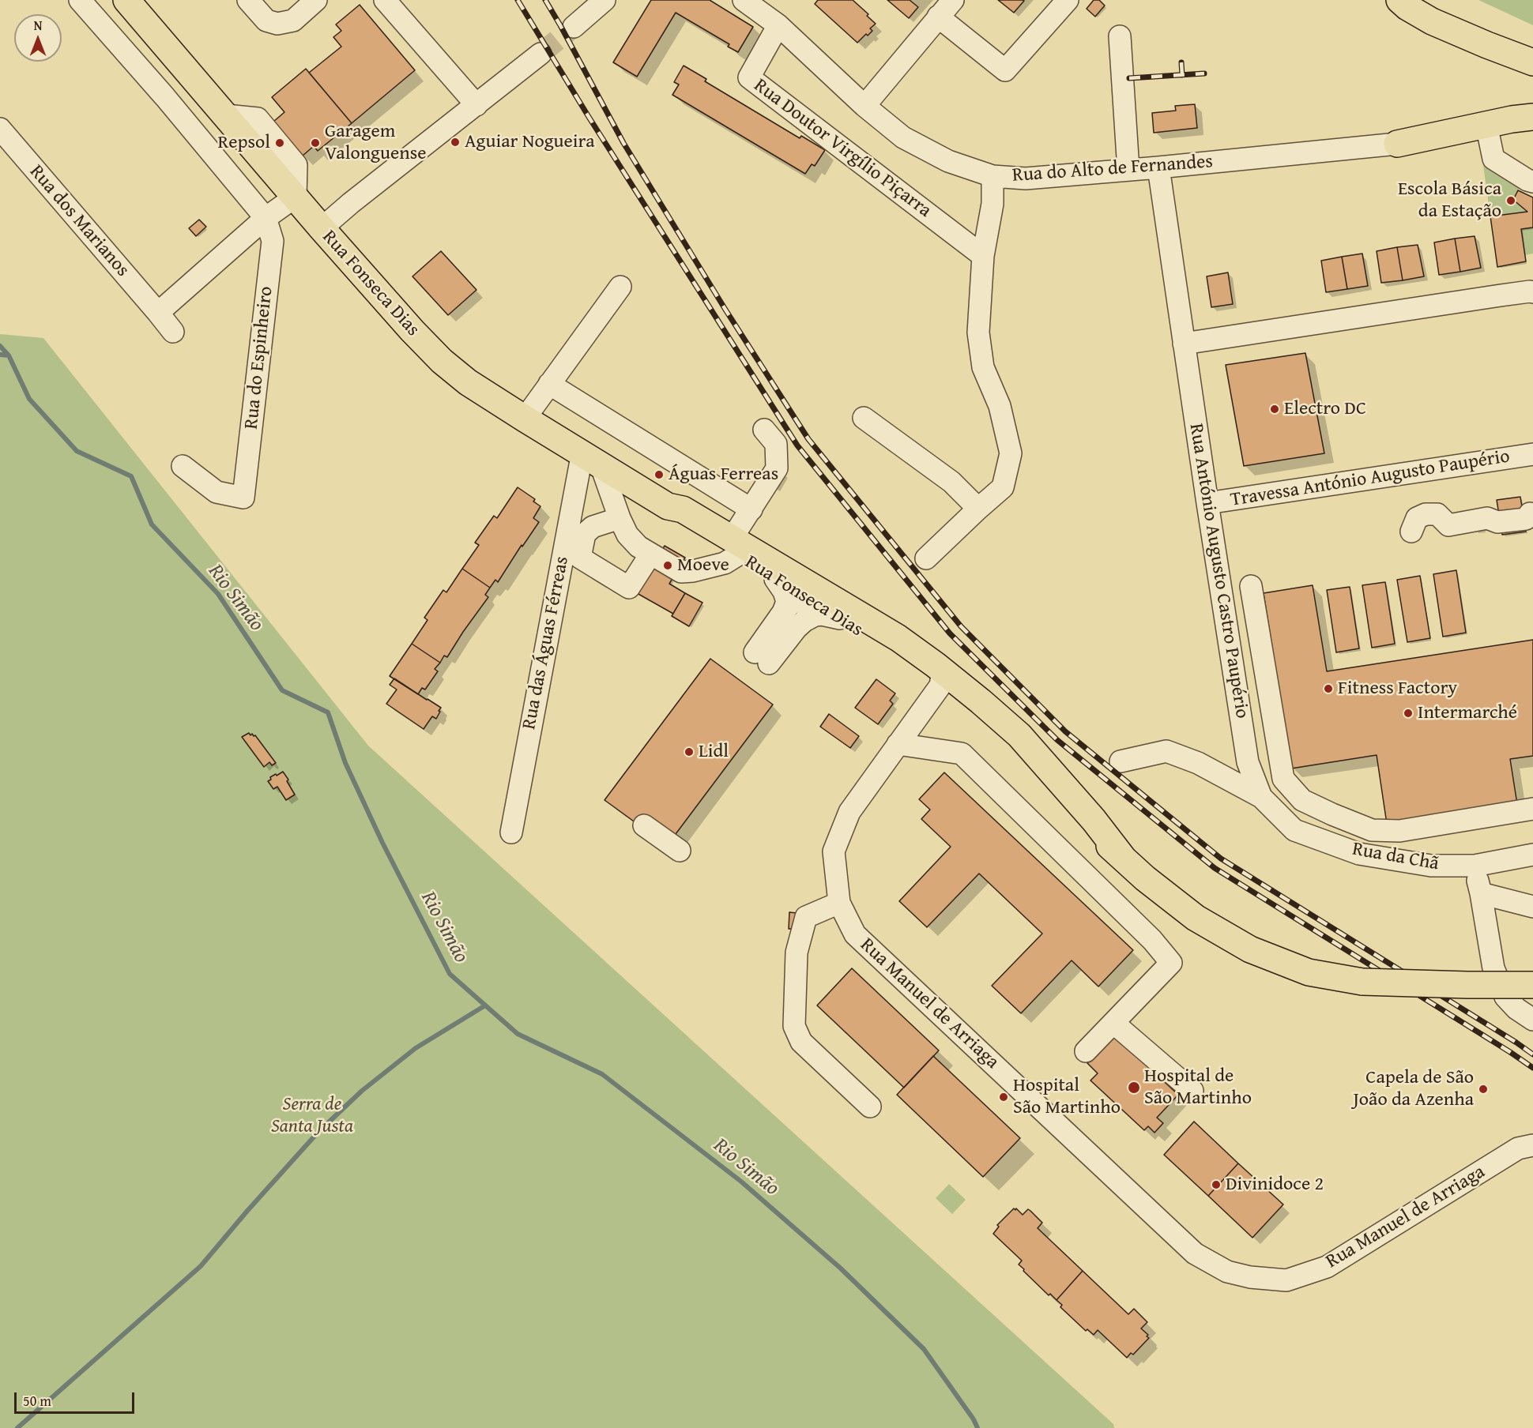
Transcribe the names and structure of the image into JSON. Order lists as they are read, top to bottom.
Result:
{
  "streets": {
    "main road": ["Rua do Alto de Fernandes", "Rua Fonseca Dias"],
    "street": [
      "Rua Doutor Virgílio Piçarra",
      "Rua dos Marianos",
      "Rua do Espinheiro",
      "Travessa António Augusto Paupério",
      "Rua António Augusto Castro Paupério",
      "Rua das Águas Férreas",
      "Rua da Chã",
      "Rua Manuel de Arriaga"
    ]
  },
  "crossings": [
    ["Rua Doutor Virgílio Piçarra", "Rua do Alto de Fernandes"],
    ["Rua do Alto de Fernandes", "Rua António Augusto Castro Paupério"],
    ["Rua Fonseca Dias", "Rua das Águas Férreas"],
    ["Rua Fonseca Dias", "Rua Manuel de Arriaga"],
    ["Travessa António Augusto Paupério", "Rua António Augusto Castro Paupério"],
    ["Rua António Augusto Castro Paupério", "Rua da Chã"]
  ],
  "water": ["Rio Simão"],
  "parks": ["Serra de Santa Justa"],
  "places": [
    "Aguiar Nogueira",
    "Repsol",
    "Garagem Valonguense",
    "Escola Básica da Estação",
    "Electro DC",
    "Águas Ferreas",
    "Moeve",
    "Fitness Factory",
    "Intermarché",
    "Lidl",
    "Hospital de São Martinho",
    "Capela de São João da Azenha",
    "Hospital São Martinho",
    "Divinidoce 2"
  ],
  "scale_bar": "50 m",
  "north": "top"
}
